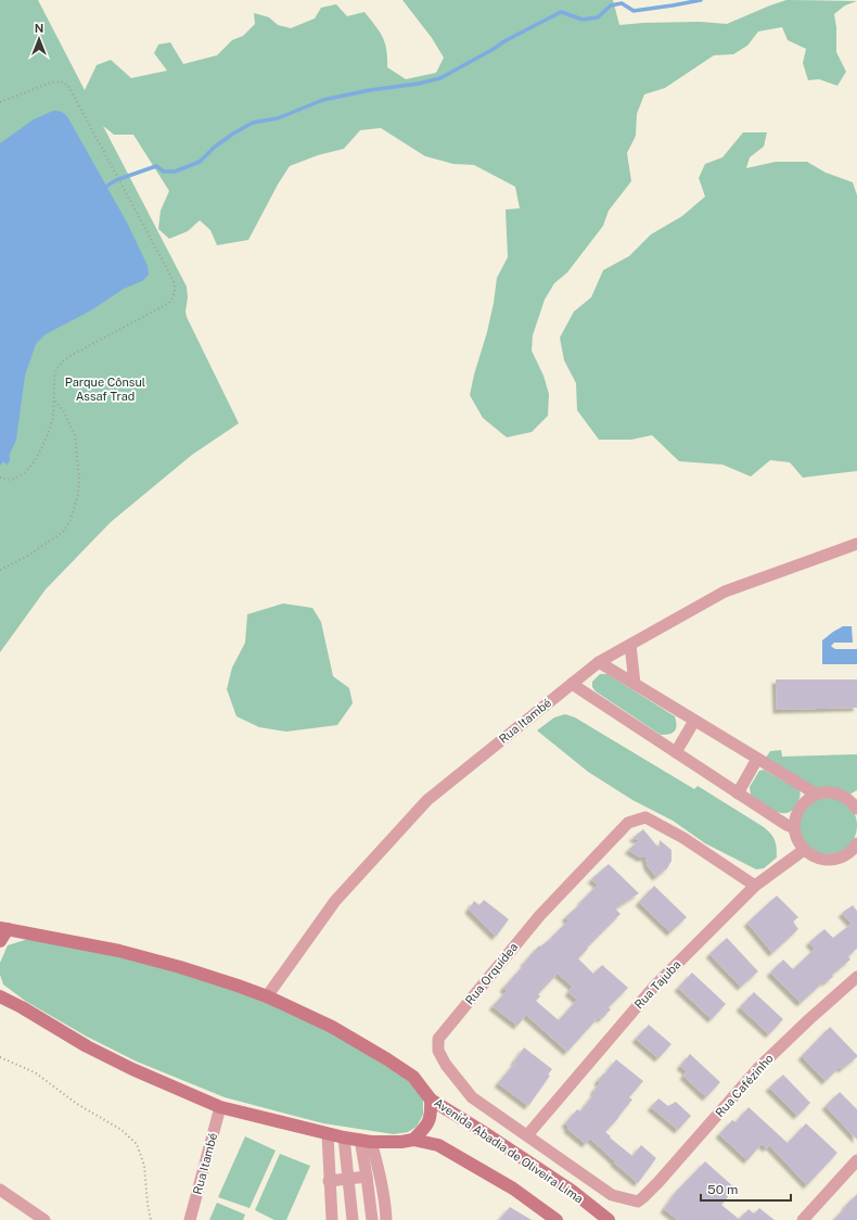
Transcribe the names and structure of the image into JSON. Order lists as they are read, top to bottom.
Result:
{
  "streets": {
    "street": [
      "Rua Itambé",
      "Rua Orquídea",
      "Rua Tajuba",
      "Rua Cafézinho",
      "Avenida Abadia de Oliveira Lima"
    ]
  },
  "crossings": [
    ["Rua Itambé", "Avenida Abadia de Oliveira Lima"],
    ["Rua Orquídea", "Rua Tajuba"],
    ["Rua Orquídea", "Rua Cafézinho"]
  ],
  "parks": ["Parque Cônsul Assaf Trad"],
  "scale_bar": "50 m",
  "north": "top"
}
